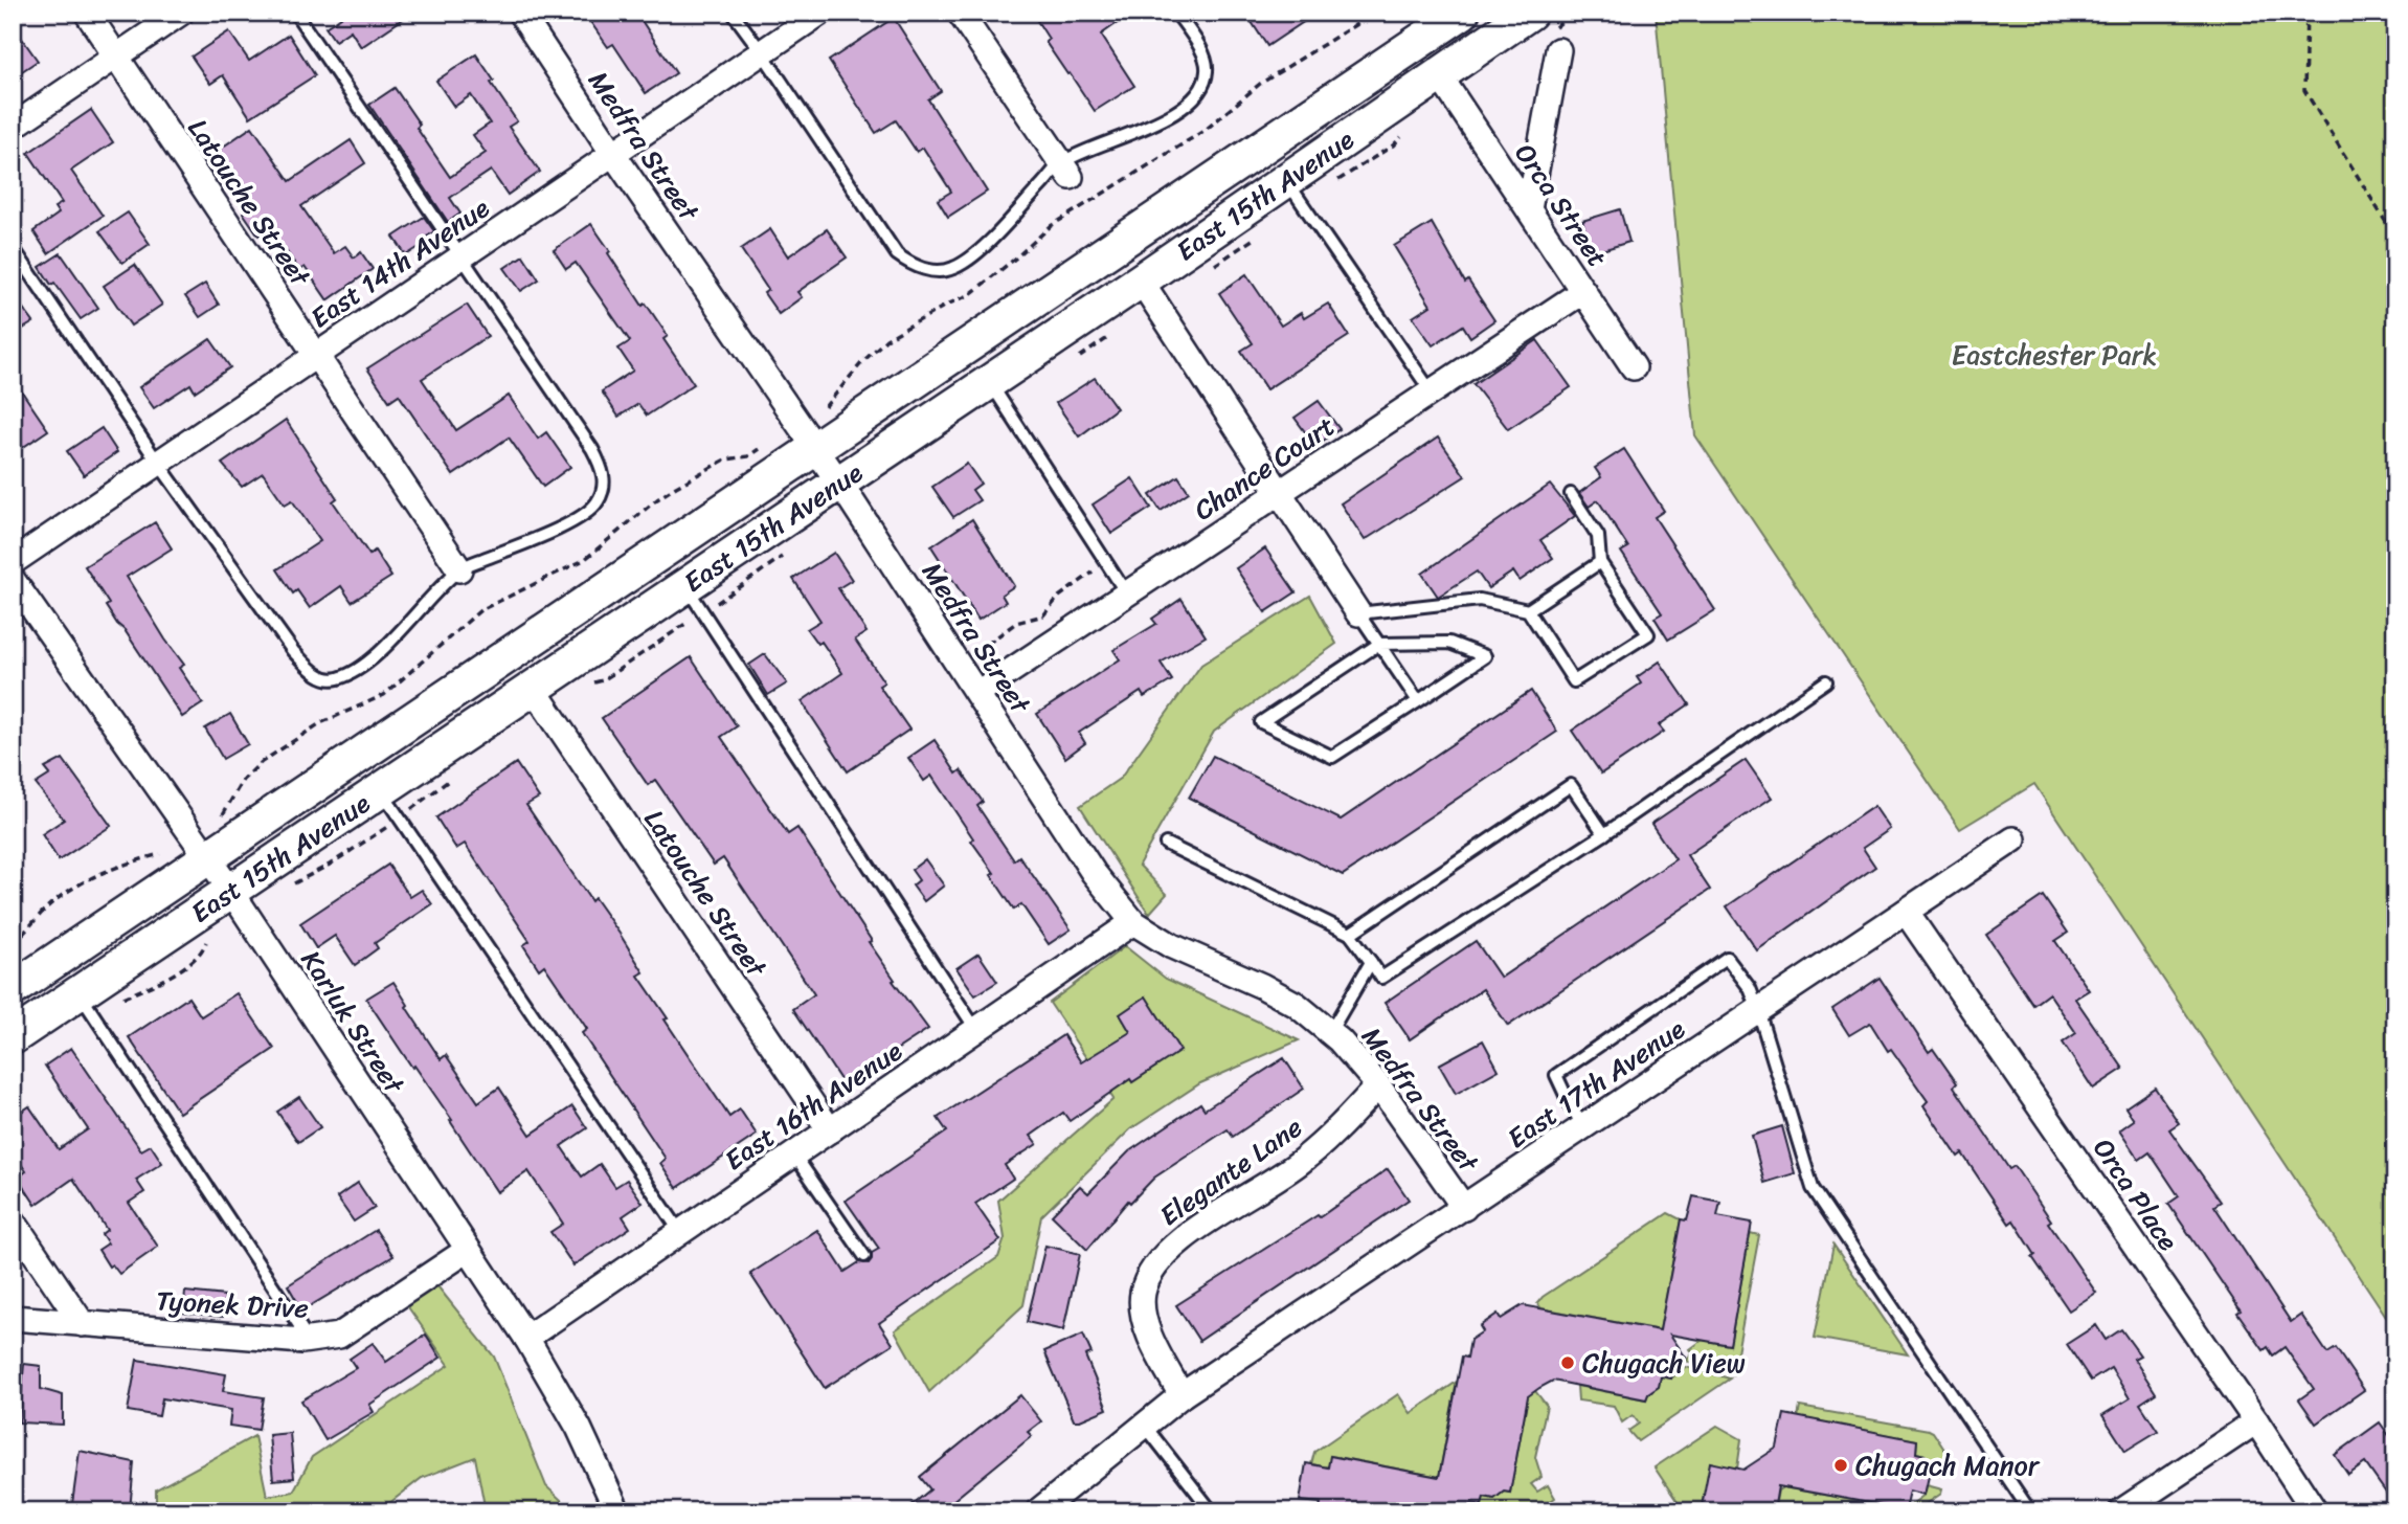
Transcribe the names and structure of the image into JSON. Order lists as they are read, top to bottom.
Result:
{
  "streets": {
    "main road": ["East 15th Avenue"],
    "street": [
      "Medfra Street",
      "Latouche Street",
      "Orca Street",
      "East 14th Avenue",
      "Chance Court",
      "Karluk Street",
      "East 17th Avenue",
      "East 16th Avenue",
      "Elegante Lane",
      "Orca Place",
      "Tyonek Drive"
    ]
  },
  "crossings": [
    ["Medfra Street", "East 15th Avenue"],
    ["Medfra Street", "East 14th Avenue"],
    ["Medfra Street", "Chance Court"],
    ["Medfra Street", "East 17th Avenue"],
    ["Medfra Street", "East 16th Avenue"],
    ["Medfra Street", "Elegante Lane"],
    ["East 15th Avenue", "Latouche Street"],
    ["East 15th Avenue", "Orca Street"],
    ["East 15th Avenue", "Karluk Street"],
    ["Latouche Street", "East 14th Avenue"],
    ["Latouche Street", "East 16th Avenue"],
    ["Orca Street", "Chance Court"],
    ["Karluk Street", "East 16th Avenue"],
    ["Karluk Street", "Tyonek Drive"],
    ["East 17th Avenue", "Elegante Lane"],
    ["East 17th Avenue", "Orca Place"]
  ],
  "parks": ["Eastchester Park"],
  "places": ["Chugach View", "Chugach Manor"]
}
